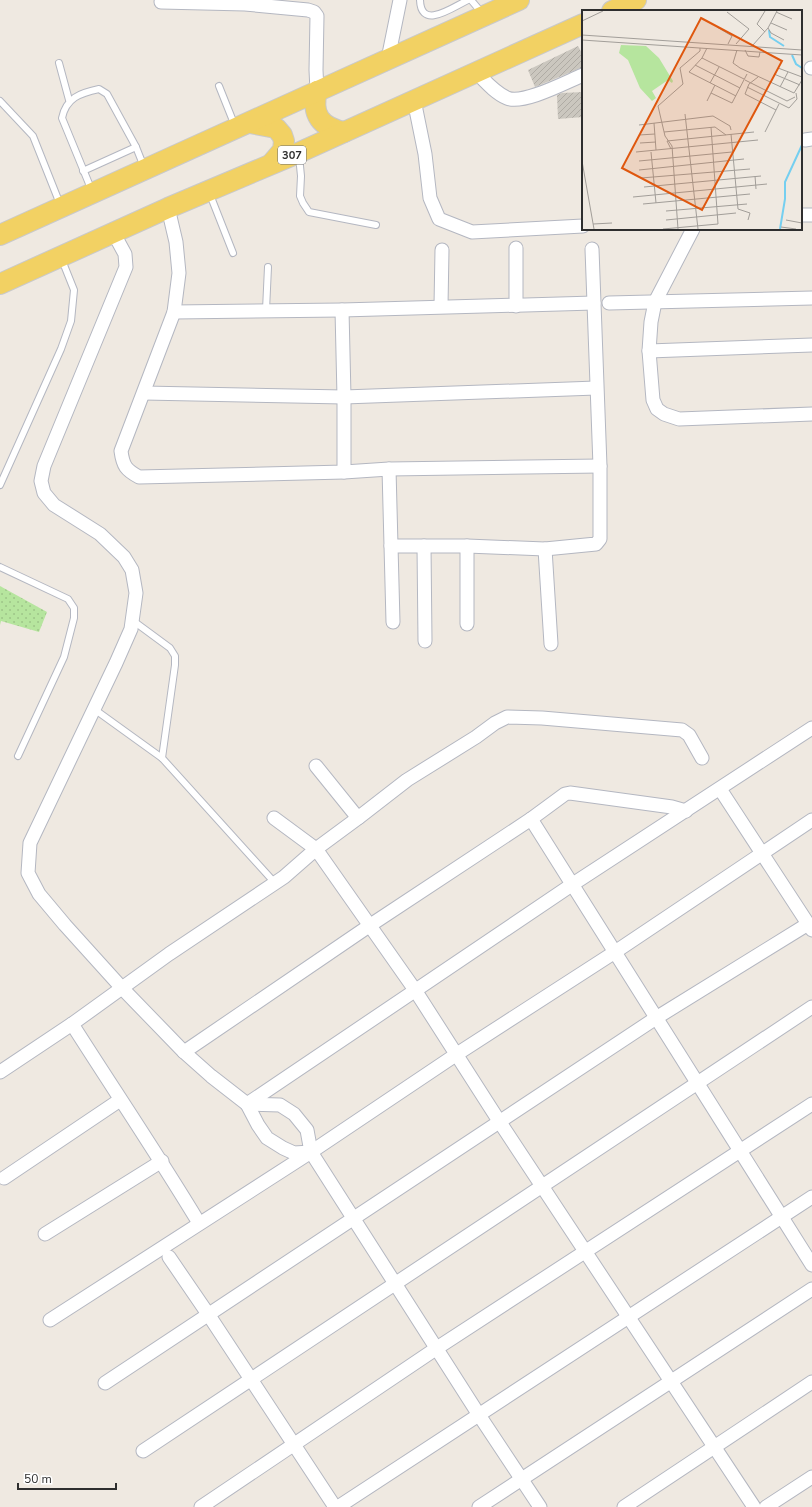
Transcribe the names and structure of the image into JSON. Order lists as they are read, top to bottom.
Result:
{
  "streets": {
    "main road": ["307"]
  },
  "scale_bar": "50 m"
}
